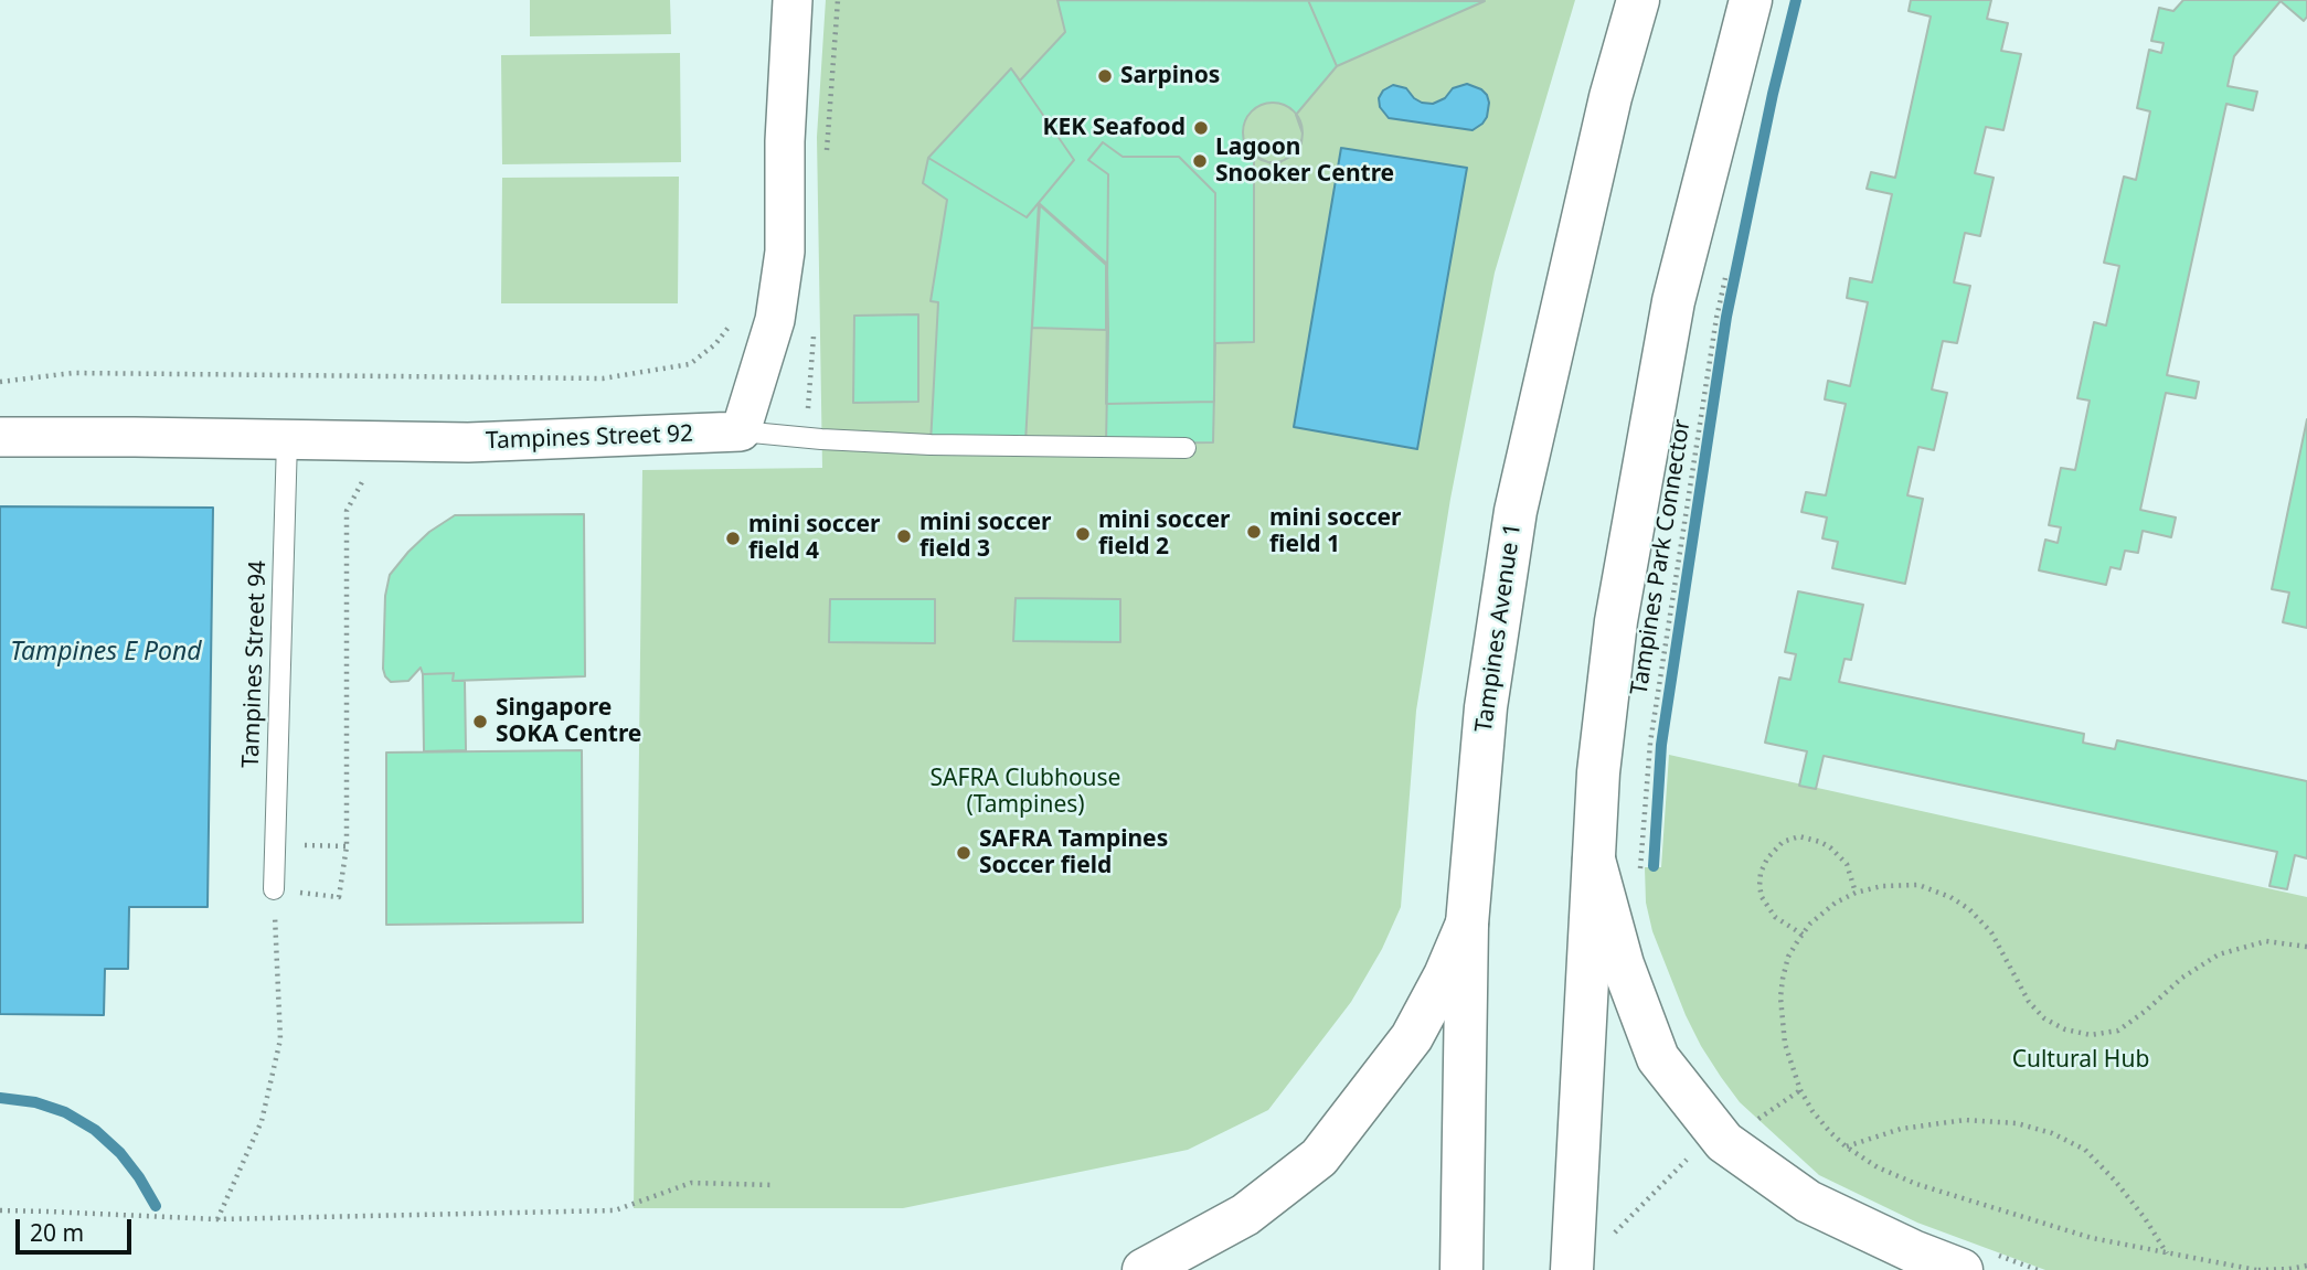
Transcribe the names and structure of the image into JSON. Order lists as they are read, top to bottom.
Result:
{
  "streets": {
    "main road": ["Tampines Avenue 1"],
    "street": ["Tampines Street 92"],
    "lane": ["Tampines Street 94"],
    "path": ["Tampines Park Connector"]
  },
  "crossings": [
    ["Tampines Street 92", "Tampines Street 94"]
  ],
  "water": ["Tampines E Pond"],
  "parks": ["SAFRA Clubhouse (Tampines)", "Cultural Hub"],
  "places": [
    "Sarpinos",
    "KEK Seafood",
    "Lagoon Snooker Centre",
    "mini soccer field 1",
    "mini soccer field 2",
    "mini soccer field 3",
    "mini soccer field 4",
    "Singapore SOKA Centre",
    "SAFRA Tampines Soccer field"
  ],
  "scale_bar": "20 m"
}
